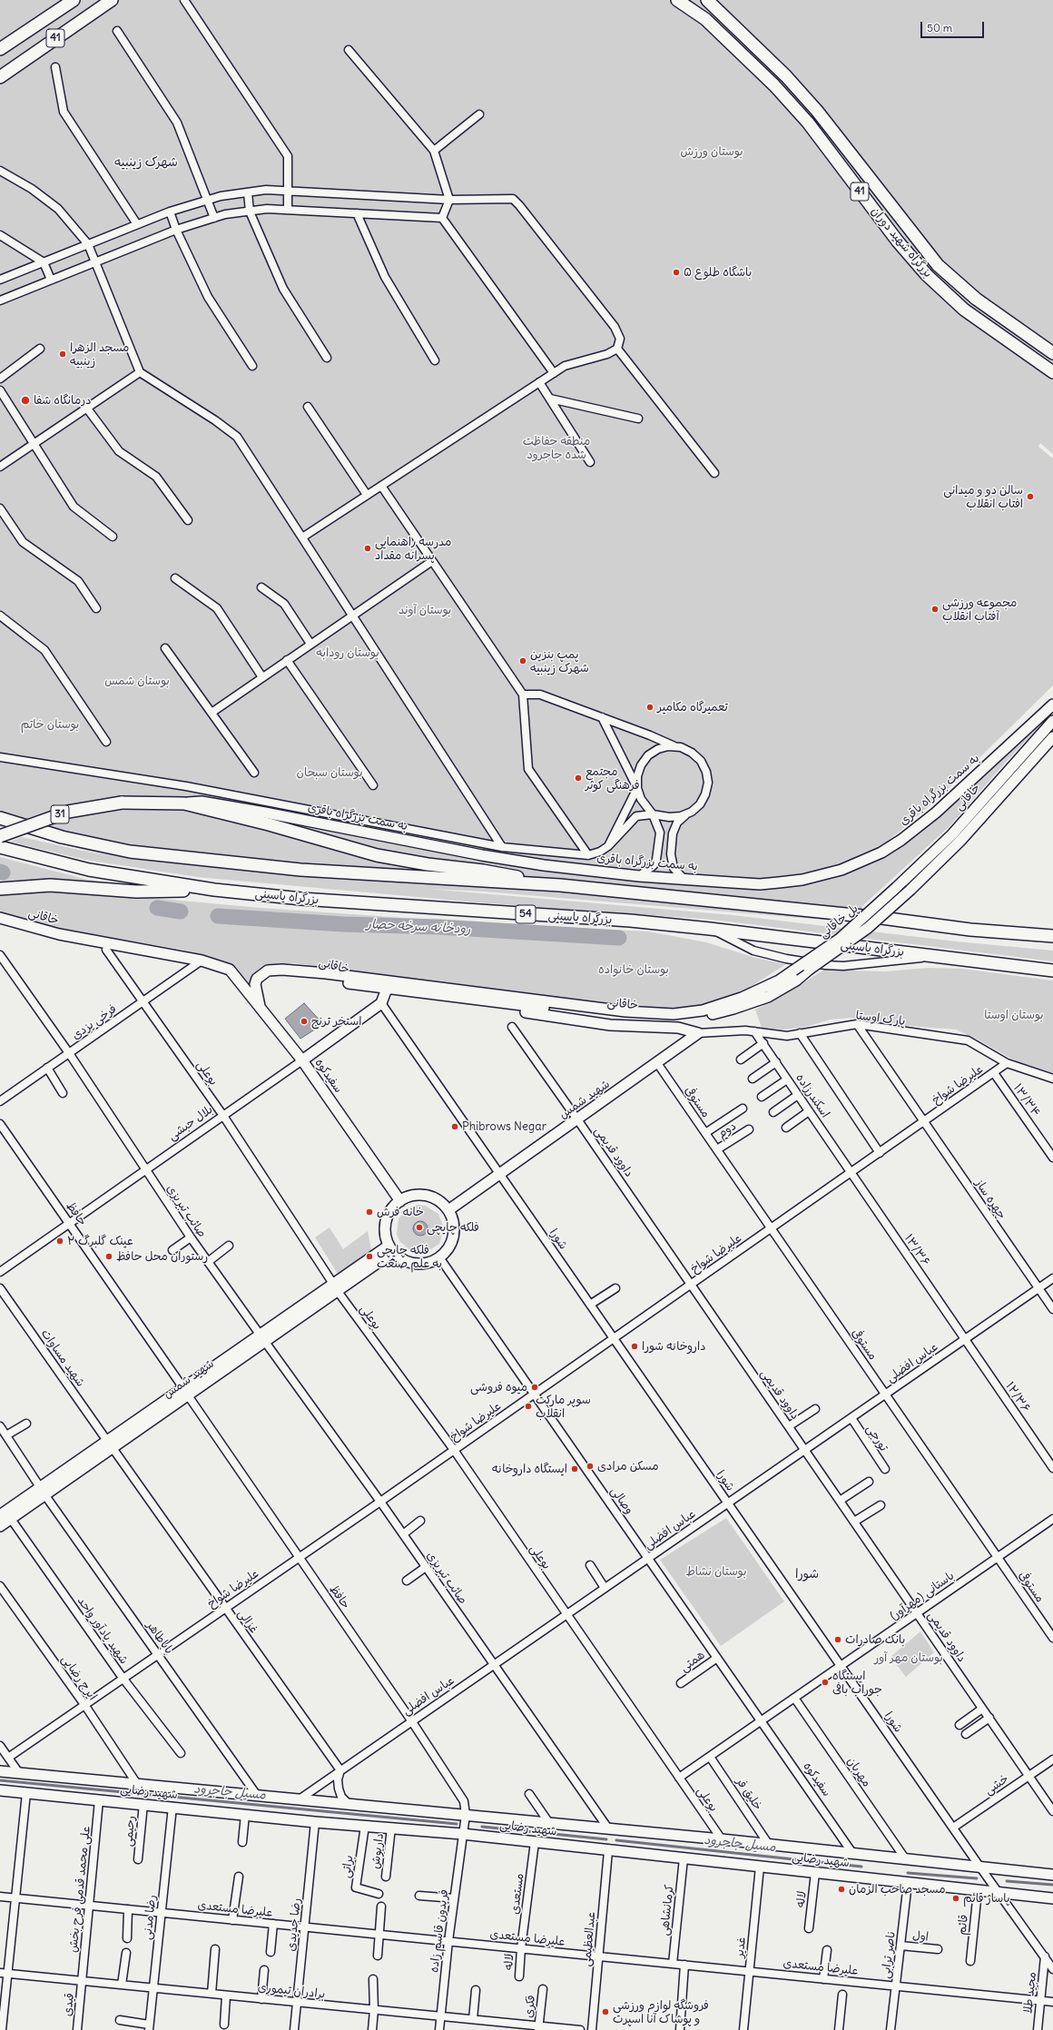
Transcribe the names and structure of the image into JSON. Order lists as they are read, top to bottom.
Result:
{
  "streets": {
    "highway": [
      "41",
      "بزرگراه شهید دوران",
      "31",
      "بزرگراه یاسینی",
      "54"
    ],
    "main road": [
      "به سمت بزرگراه باقری",
      "خاقانی",
      "پل خاقانی",
      "سفیدکوه",
      "شهید شمس",
      "بلال حبشی",
      "شهید رضایی"
    ],
    "street": [
      "پارک اوستا",
      "فرخی یزدی",
      "بوعلی",
      "علیرضا شواخ",
      "اسکندرزاده",
      "۱۳/۳۴",
      "مستوفی",
      "دوم",
      "داوود قدیمی",
      "چهره ساز",
      "صائب تبریزی",
      "حافظ",
      "شورا",
      "۱۳/۳۶",
      "شهید مساوات",
      "عباس افضلی",
      "۱۲/۳۶",
      "تورجی",
      "وصالی",
      "باستانی (مهرآور)",
      "غزالی",
      "شهید یادآور واحد",
      "باباطاهر",
      "همتی",
      "ایرج رضایی",
      "مهربان",
      "خشی",
      "خلیق فر",
      "رحیمی",
      "داریوش",
      "براتی",
      "علی محمد قدمی فرح بخش",
      "مستعدی",
      "لاله",
      "علیرضا مستعدی",
      "کرمانشاهی",
      "رضا مدنی",
      "رضا جدیدی",
      "قائم",
      "فریدون قاسم زاده",
      "اول",
      "عبدالعظیمی",
      "غدیر",
      "ناصر ترابی",
      "برادران تیموری",
      "مجید طلا",
      "قیدی",
      "فکری"
    ]
  },
  "crossings": [
    ["به سمت بزرگراه باقری", "31"],
    ["خاقانی", "پل خاقانی"],
    ["خاقانی", "فرخی یزدی"],
    ["خاقانی", "سفیدکوه"],
    ["پارک اوستا", "علیرضا شواخ"],
    ["پارک اوستا", "اسکندرزاده"],
    ["پارک اوستا", "شهید شمس"],
    ["پارک اوستا", "چهره ساز"],
    ["فرخی یزدی", "بوعلی"],
    ["فرخی یزدی", "صائب تبریزی"],
    ["بوعلی", "علیرضا شواخ"],
    ["بوعلی", "شهید شمس"],
    ["بوعلی", "بلال حبشی"],
    ["بوعلی", "عباس افضلی"],
    ["بوعلی", "باستانی (مهرآور)"],
    ["بوعلی", "شهید رضایی"],
    ["سفیدکوه", "شهید شمس"],
    ["سفیدکوه", "بلال حبشی"],
    ["سفیدکوه", "وصالی"],
    ["سفیدکوه", "باستانی (مهرآور)"],
    ["سفیدکوه", "شهید رضایی"],
    ["علیرضا شواخ", "اسکندرزاده"],
    ["علیرضا شواخ", "۱۳/۳۴"],
    ["علیرضا شواخ", "مستوفی"],
    ["علیرضا شواخ", "داوود قدیمی"],
    ["علیرضا شواخ", "چهره ساز"],
    ["علیرضا شواخ", "صائب تبریزی"],
    ["علیرضا شواخ", "حافظ"],
    ["علیرضا شواخ", "شورا"],
    ["علیرضا شواخ", "۱۳/۳۶"],
    ["علیرضا شواخ", "وصالی"],
    ["علیرضا شواخ", "غزالی"],
    ["علیرضا شواخ", "شهید یادآور واحد"],
    ["علیرضا شواخ", "باباطاهر"],
    ["علیرضا شواخ", "ایرج رضایی"],
    ["اسکندرزاده", "۱۳/۳۶"],
    ["شهید شمس", "مستوفی"],
    ["شهید شمس", "داوود قدیمی"],
    ["شهید شمس", "صائب تبریزی"],
    ["شهید شمس", "حافظ"],
    ["شهید شمس", "شورا"],
    ["شهید شمس", "شهید مساوات"],
    ["شهید شمس", "وصالی"],
    ["شهید شمس", "غزالی"],
    ["شهید شمس", "شهید یادآور واحد"],
    ["شهید شمس", "باباطاهر"],
    ["مستوفی", "دوم"],
    ["مستوفی", "عباس افضلی"],
    ["مستوفی", "باستانی (مهرآور)"],
    ["بلال حبشی", "صائب تبریزی"],
    ["بلال حبشی", "حافظ"],
    ["بلال حبشی", "شورا"],
    ["داوود قدیمی", "عباس افضلی"],
    ["داوود قدیمی", "باستانی (مهرآور)"],
    ["داوود قدیمی", "خشی"],
    ["چهره ساز", "عباس افضلی"],
    ["صائب تبریزی", "عباس افضلی"],
    ["صائب تبریزی", "شهید رضایی"],
    ["حافظ", "عباس افضلی"],
    ["حافظ", "شهید رضایی"],
    ["حافظ", "فریدون قاسم زاده"],
    ["شورا", "عباس افضلی"],
    ["شورا", "باستانی (مهرآور)"],
    ["شورا", "خشی"],
    ["شورا", "شهید رضایی"],
    ["شورا", "مجید طلا"],
    ["۱۳/۳۶", "عباس افضلی"],
    ["۱۳/۳۶", "۱۲/۳۶"],
    ["شهید مساوات", "غزالی"],
    ["عباس افضلی", "۱۲/۳۶"],
    ["عباس افضلی", "تورجی"],
    ["عباس افضلی", "وصالی"],
    ["عباس افضلی", "غزالی"],
    ["عباس افضلی", "شهید رضایی"],
    ["وصالی", "باستانی (مهرآور)"],
    ["وصالی", "همتی"],
    ["باستانی (مهرآور)", "مهربان"],
    ["باستانی (مهرآور)", "خلیق فر"],
    ["باباطاهر", "شهید رضایی"],
    ["ایرج رضایی", "شهید رضایی"],
    ["مهربان", "شهید رضایی"],
    ["شهید رضایی", "خلیق فر"],
    ["شهید رضایی", "رحیمی"],
    ["شهید رضایی", "داریوش"],
    ["شهید رضایی", "براتی"],
    ["شهید رضایی", "علی محمد قدمی فرح بخش"],
    ["شهید رضایی", "مستعدی"],
    ["شهید رضایی", "لاله"],
    ["شهید رضایی", "کرمانشاهی"],
    ["شهید رضایی", "رضا مدنی"],
    ["شهید رضایی", "رضا جدیدی"],
    ["شهید رضایی", "قائم"],
    ["شهید رضایی", "فریدون قاسم زاده"],
    ["شهید رضایی", "عبدالعظیمی"],
    ["شهید رضایی", "غدیر"],
    ["شهید رضایی", "ناصر ترابی"],
    ["علی محمد قدمی فرح بخش", "علیرضا مستعدی"],
    ["علی محمد قدمی فرح بخش", "برادران تیموری"],
    ["علی محمد قدمی فرح بخش", "قیدی"],
    ["مستعدی", "لاله"],
    ["مستعدی", "علیرضا مستعدی"],
    ["لاله", "علیرضا مستعدی"],
    ["علیرضا مستعدی", "کرمانشاهی"],
    ["علیرضا مستعدی", "رضا مدنی"],
    ["علیرضا مستعدی", "رضا جدیدی"],
    ["علیرضا مستعدی", "فریدون قاسم زاده"],
    ["علیرضا مستعدی", "عبدالعظیمی"],
    ["علیرضا مستعدی", "غدیر"],
    ["علیرضا مستعدی", "ناصر ترابی"],
    ["علیرضا مستعدی", "مجید طلا"],
    ["رضا مدنی", "برادران تیموری"],
    ["رضا جدیدی", "برادران تیموری"],
    ["فریدون قاسم زاده", "برادران تیموری"],
    ["اول", "ناصر ترابی"],
    ["برادران تیموری", "قیدی"],
    ["برادران تیموری", "فکری"]
  ],
  "districts": ["شهرک زینبیه", "شورا"],
  "water": ["رودخانه سرخه حصار", "مسیل جاجرود"],
  "parks": [
    "بوستان ورزش",
    "منطقه حفاظت شده جاجرود",
    "بوستان آوند",
    "بوستان رودابه",
    "بوستان شمس",
    "بوستان خاتم",
    "بوستان سبحان",
    "بوستان خانواده",
    "بوستان اوستا",
    "بوستان نشاط",
    "بوستان مهر آور"
  ],
  "places": [
    "باشگاه طلوع ۵",
    "مسجد الزهرا زینبیه",
    "درمانگاه شفا",
    "سالن دو و میدانی افتاب انقلاب",
    "مدرسه راهنمایی پسرانه مقداد",
    "مجموعه ورزشی آفتاب انقلاب",
    "پمپ بنزین شهرک زینبیه",
    "تعمیرگاه مکامیر",
    "مجتمع فرهنگی کوثر",
    "استخر ترنج",
    "Phibrows Negar",
    "خانه فرش",
    "فلکه چایچی",
    "عینک گلبرگ ۲",
    "رستوران محل حافظ",
    "فلکه چایچی به علم صنعت",
    "داروخانه شورا",
    "میوه فروشی",
    "سوپر مارکت انقلاب",
    "مسکن مرادی",
    "ایستگاه داروخانه",
    "بانک صادرات",
    "ایستگاه جوراب بافی",
    "مسجد صاحب الزمان",
    "پاساژ قائم",
    "فروشگه لوازم ورزشی و پوشاک آنا اسپرت"
  ],
  "scale_bar": "50 m"
}
